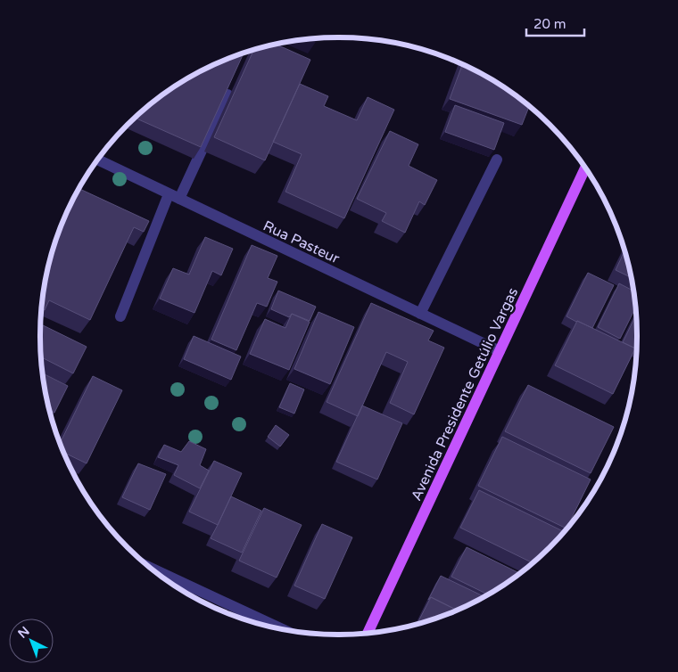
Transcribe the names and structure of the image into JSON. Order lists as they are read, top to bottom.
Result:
{
  "streets": {
    "main road": ["Avenida Presidente Getúlio Vargas"],
    "street": ["Rua Pasteur"]
  },
  "crossings": [
    ["Rua Pasteur", "Avenida Presidente Getúlio Vargas"]
  ],
  "scale_bar": "20 m",
  "north": "top left"
}
